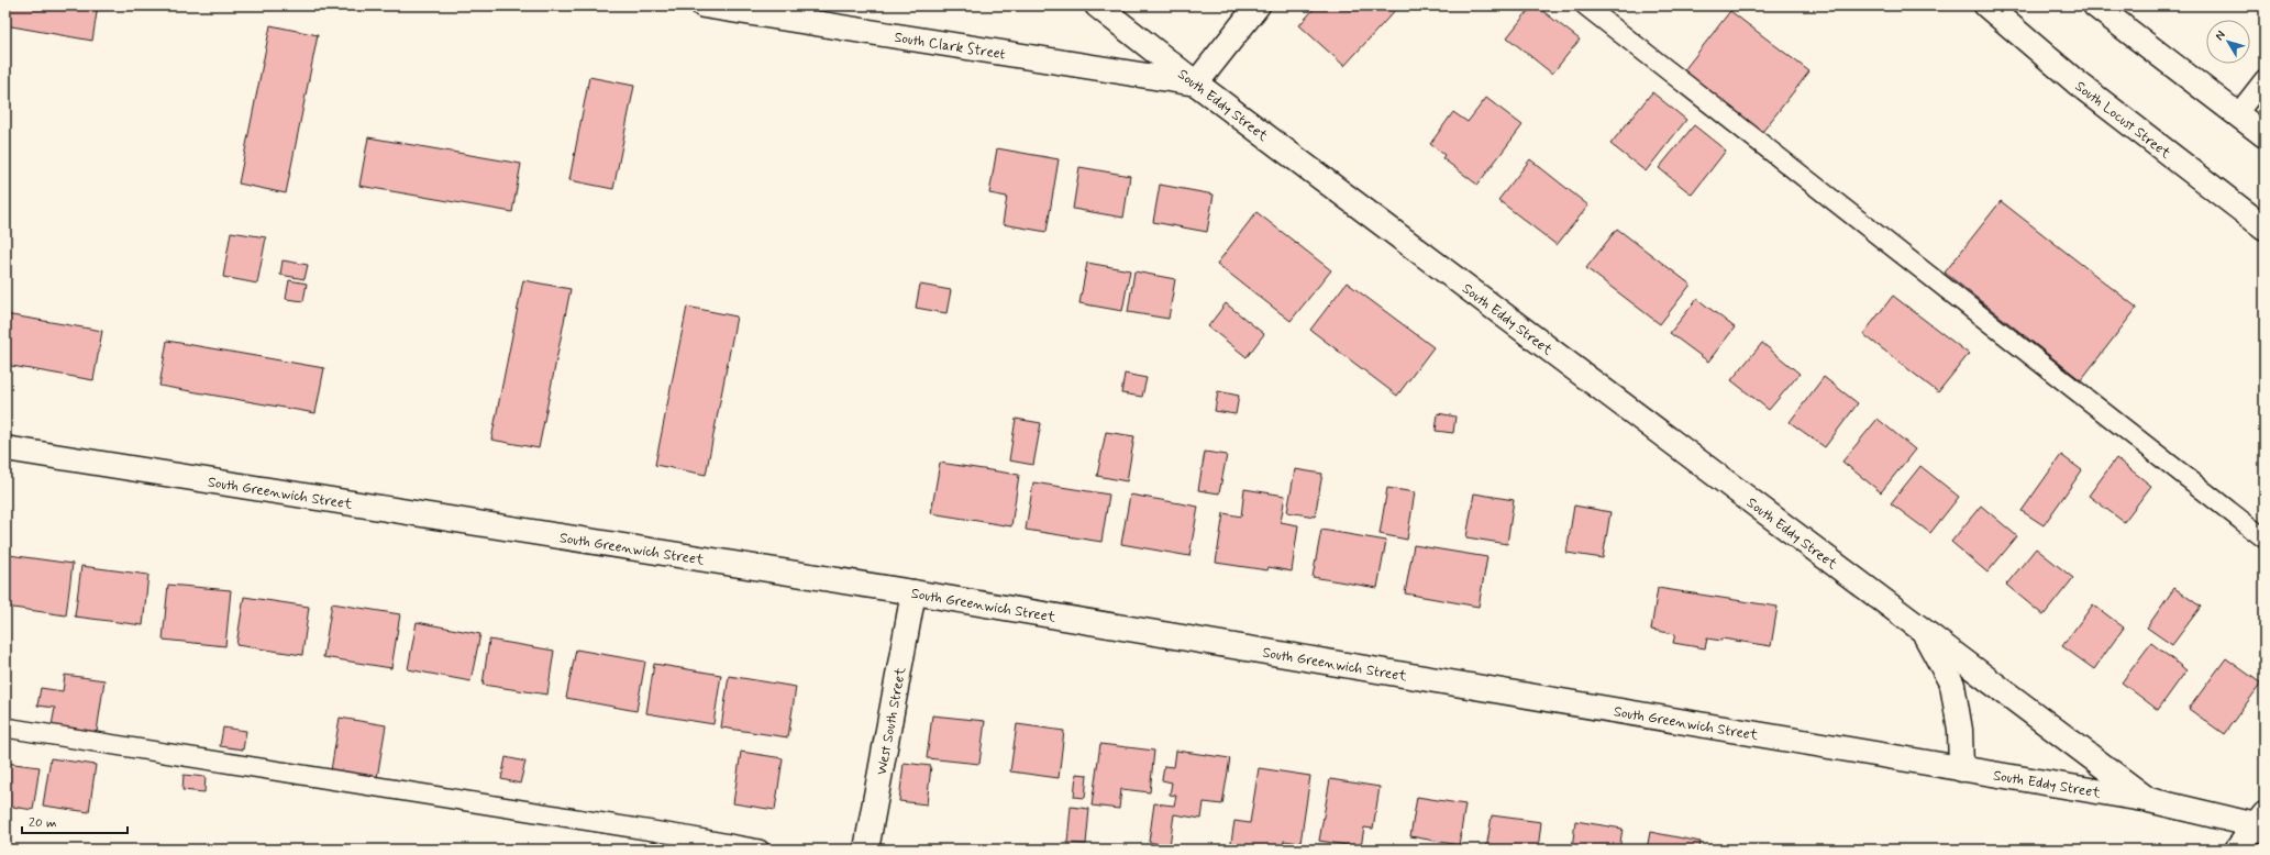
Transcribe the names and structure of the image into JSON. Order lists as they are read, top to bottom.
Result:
{
  "streets": {
    "street": [
      "South Clark Street",
      "South Eddy Street",
      "South Locust Street",
      "South Greenwich Street",
      "West South Street"
    ]
  },
  "crossings": [
    ["South Clark Street", "South Eddy Street"],
    ["South Eddy Street", "South Greenwich Street"],
    ["South Greenwich Street", "West South Street"]
  ],
  "scale_bar": "20 m",
  "north": "top left"
}
